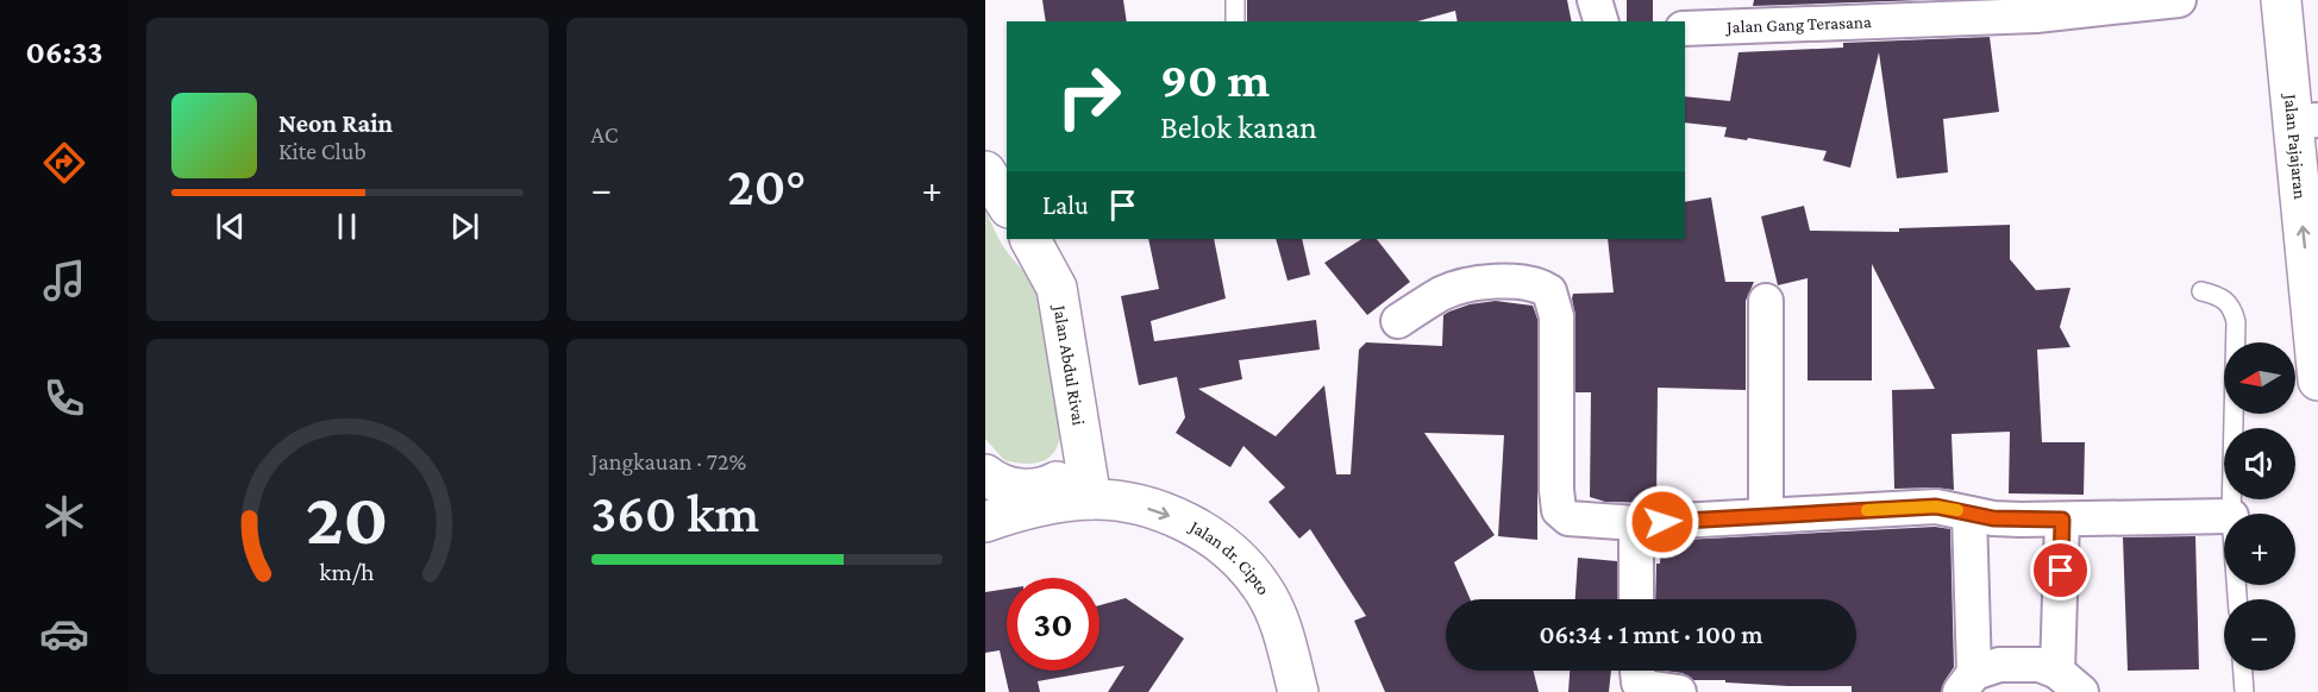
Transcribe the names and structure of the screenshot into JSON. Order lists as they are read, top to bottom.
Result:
{
  "streets": {
    "main road": ["Jalan Pajajaran", "Jalan Abdul Rivai", "Jalan dr. Cipto"],
    "street": ["Jalan Gang Terasana"]
  },
  "crossings": [
    ["Jalan Abdul Rivai", "Jalan dr. Cipto"]
  ],
  "one_way": ["Jalan Pajajaran", "Jalan dr. Cipto"],
  "north": "left",
  "page": {
    "tabs": "06:33",
    "tile": [
      "AC",
      ["Jangkauan · 72%", "360 km"]
    ],
    "turn": ["90 m", "Belok kanan"],
    "song": ["Neon Rain", "Kite Club"],
    "heat": ["−", "20°", "+"],
    "then": "Lalu",
    "map_buttons": ["+", "−"],
    "limit": "30",
    "trip": "06:34 · 1 mnt · 100 m",
    "gauge": ["20", "km/h"]
  }
}
